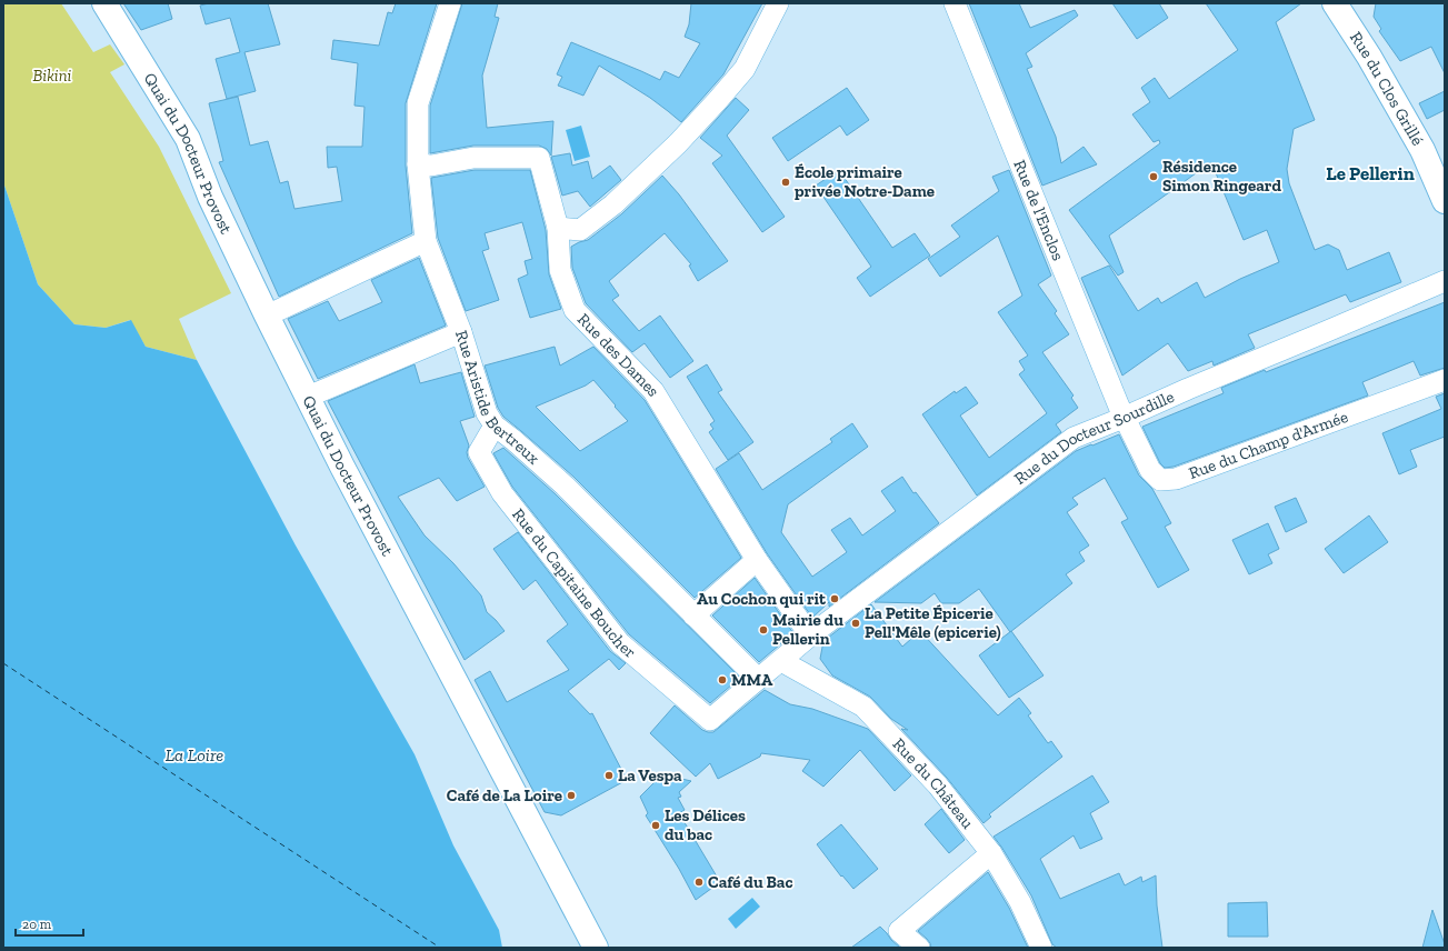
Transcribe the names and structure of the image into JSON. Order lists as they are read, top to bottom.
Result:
{
  "streets": {
    "street": [
      "Rue du Clos Grillé",
      "Quai du Docteur Provost",
      "Rue de l'Enclos",
      "Rue des Dames",
      "Rue Aristide Bertreux",
      "Rue du Docteur Sourdille",
      "Rue du Champ d'Armée",
      "Rue du Capitaine Boucher",
      "Rue du Château"
    ]
  },
  "crossings": [
    ["Rue de l'Enclos", "Rue du Docteur Sourdille"],
    ["Rue de l'Enclos", "Rue du Champ d'Armée"],
    ["Rue des Dames", "Rue Aristide Bertreux"],
    ["Rue des Dames", "Rue du Docteur Sourdille"],
    ["Rue Aristide Bertreux", "Rue du Capitaine Boucher"],
    ["Rue du Docteur Sourdille", "Rue du Champ d'Armée"],
    ["Rue du Docteur Sourdille", "Rue du Château"]
  ],
  "districts": ["Le Pellerin"],
  "water": ["La Loire"],
  "parks": ["Bikini"],
  "places": [
    "Résidence Simon Ringeard",
    "École primaire privée Notre-Dame",
    "Au Cochon qui rit",
    "La Petite Épicerie Pell'Mêle (epicerie)",
    "Mairie du Pellerin",
    "MMA",
    "La Vespa",
    "Café de La Loire",
    "Les Délices du bac",
    "Café du Bac"
  ],
  "scale_bar": "20 m"
}
